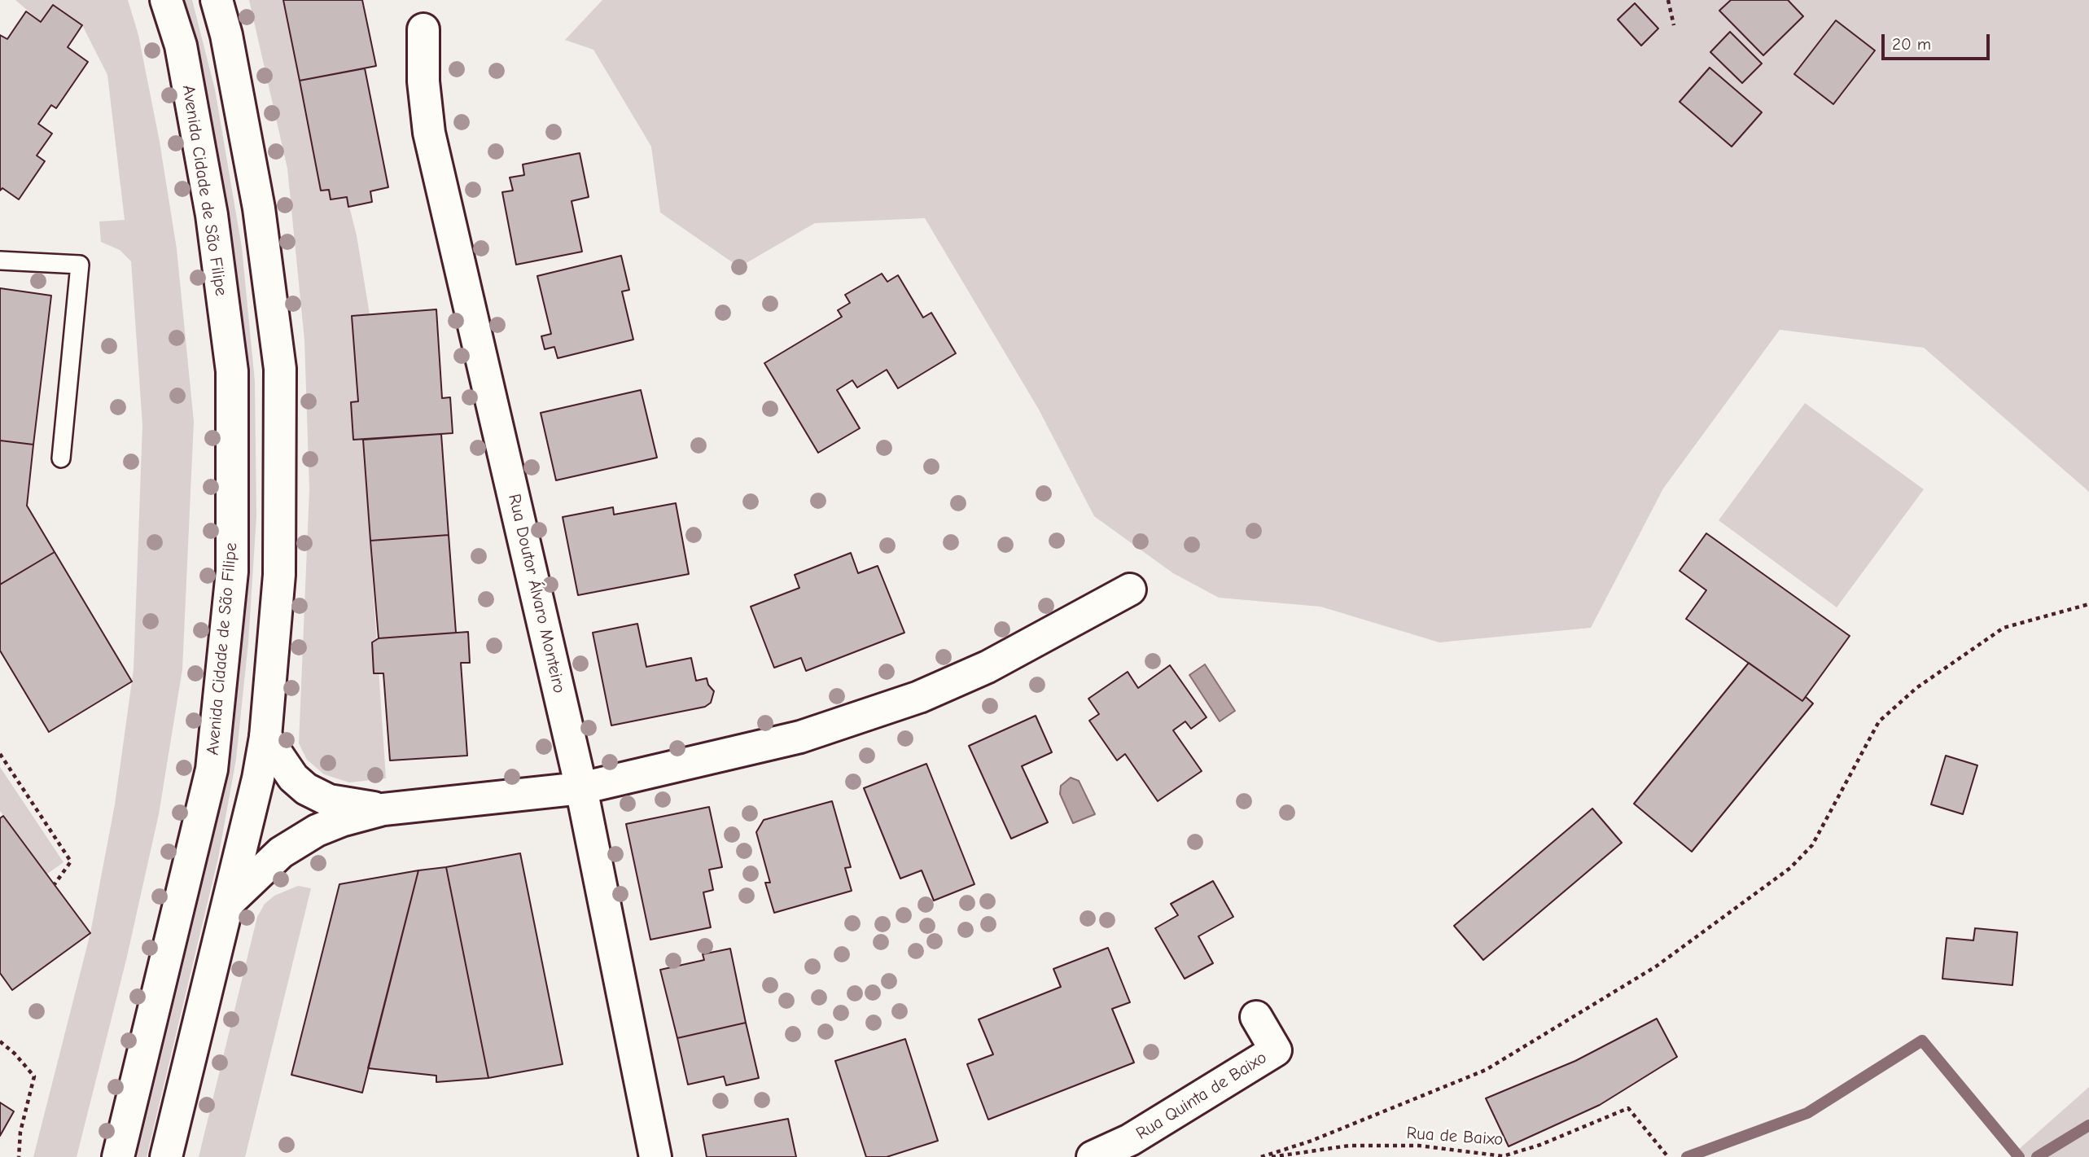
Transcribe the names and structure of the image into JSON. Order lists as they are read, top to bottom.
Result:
{
  "streets": {
    "street": ["Avenida Cidade de São Filipe", "Rua Doutor Álvaro Monteiro", "Rua Quinta de Baixo"],
    "path": ["Rua de Baixo"]
  },
  "scale_bar": "20 m"
}
